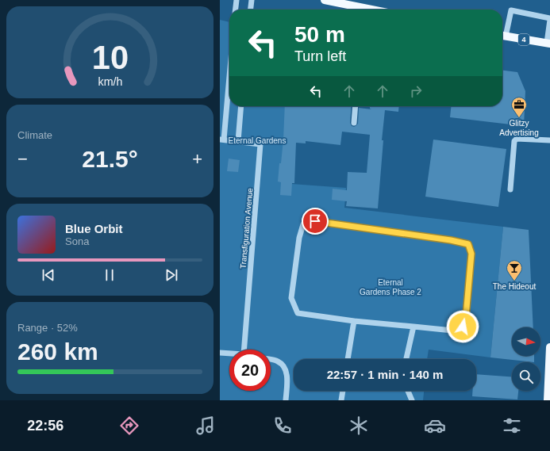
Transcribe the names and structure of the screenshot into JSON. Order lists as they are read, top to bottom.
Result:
{
  "streets": {
    "main road": ["4"],
    "street": ["Transfiguration Avenue"]
  },
  "parks": ["Eternal Gardens", "Eternal Gardens Phase 2"],
  "places": {
    "office": ["Glitzy Advertising"],
    "bar": ["The Hideout"]
  },
  "north": "right",
  "page": {
    "turn": ["50 m", "Turn left"],
    "tile": [
      "Climate",
      ["Range · 52%", "260 km"]
    ],
    "heat": ["−", "21.5°", "+"],
    "song": ["Blue Orbit", "Sona"],
    "limit": "20",
    "trip": "22:57 · 1 min · 140 m",
    "tabs": "22:56",
    "gauge": ["10", "km/h"]
  }
}
